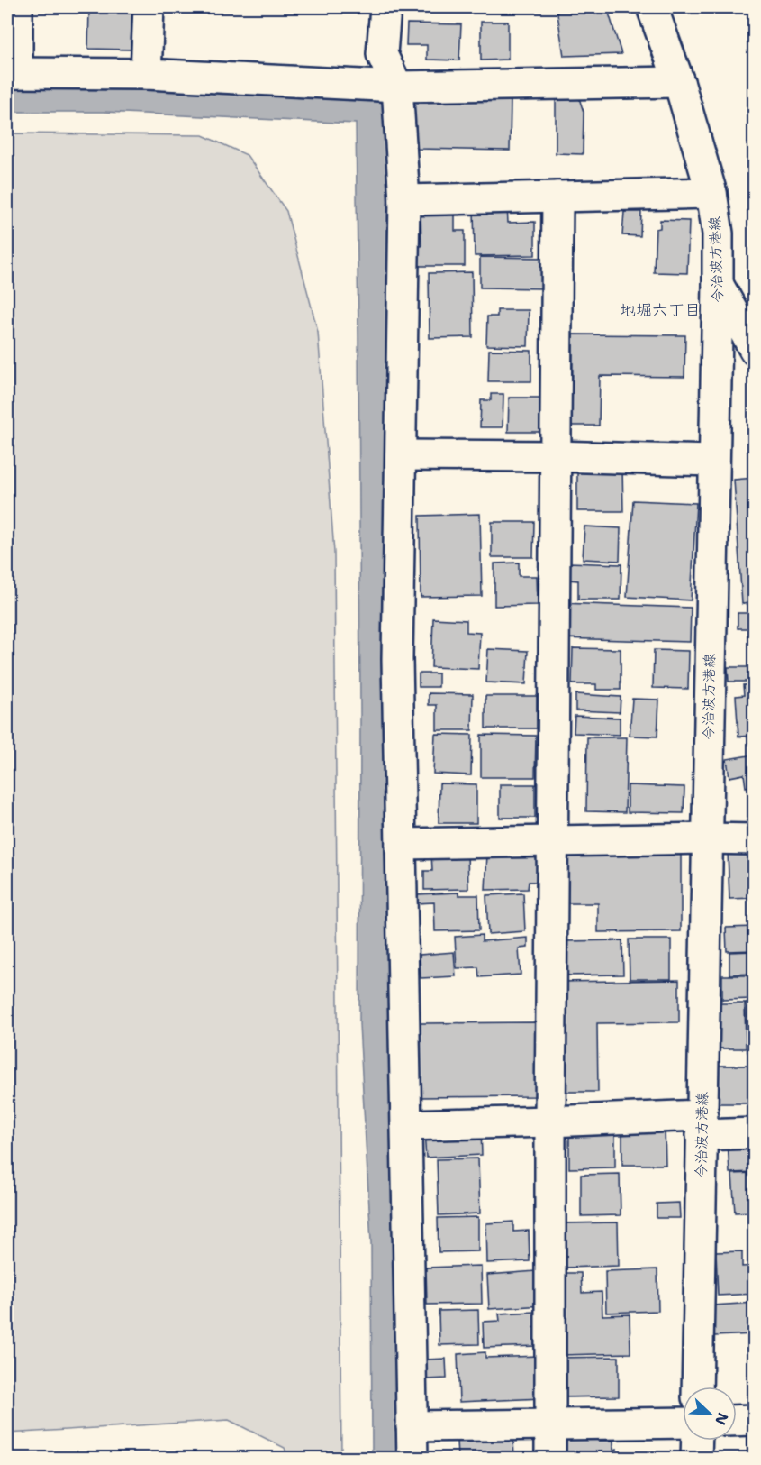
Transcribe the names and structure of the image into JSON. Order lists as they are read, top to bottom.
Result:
{
  "streets": {
    "street": ["今治波方港線"]
  },
  "districts": ["地堀六丁目"],
  "north": "bottom right"
}
